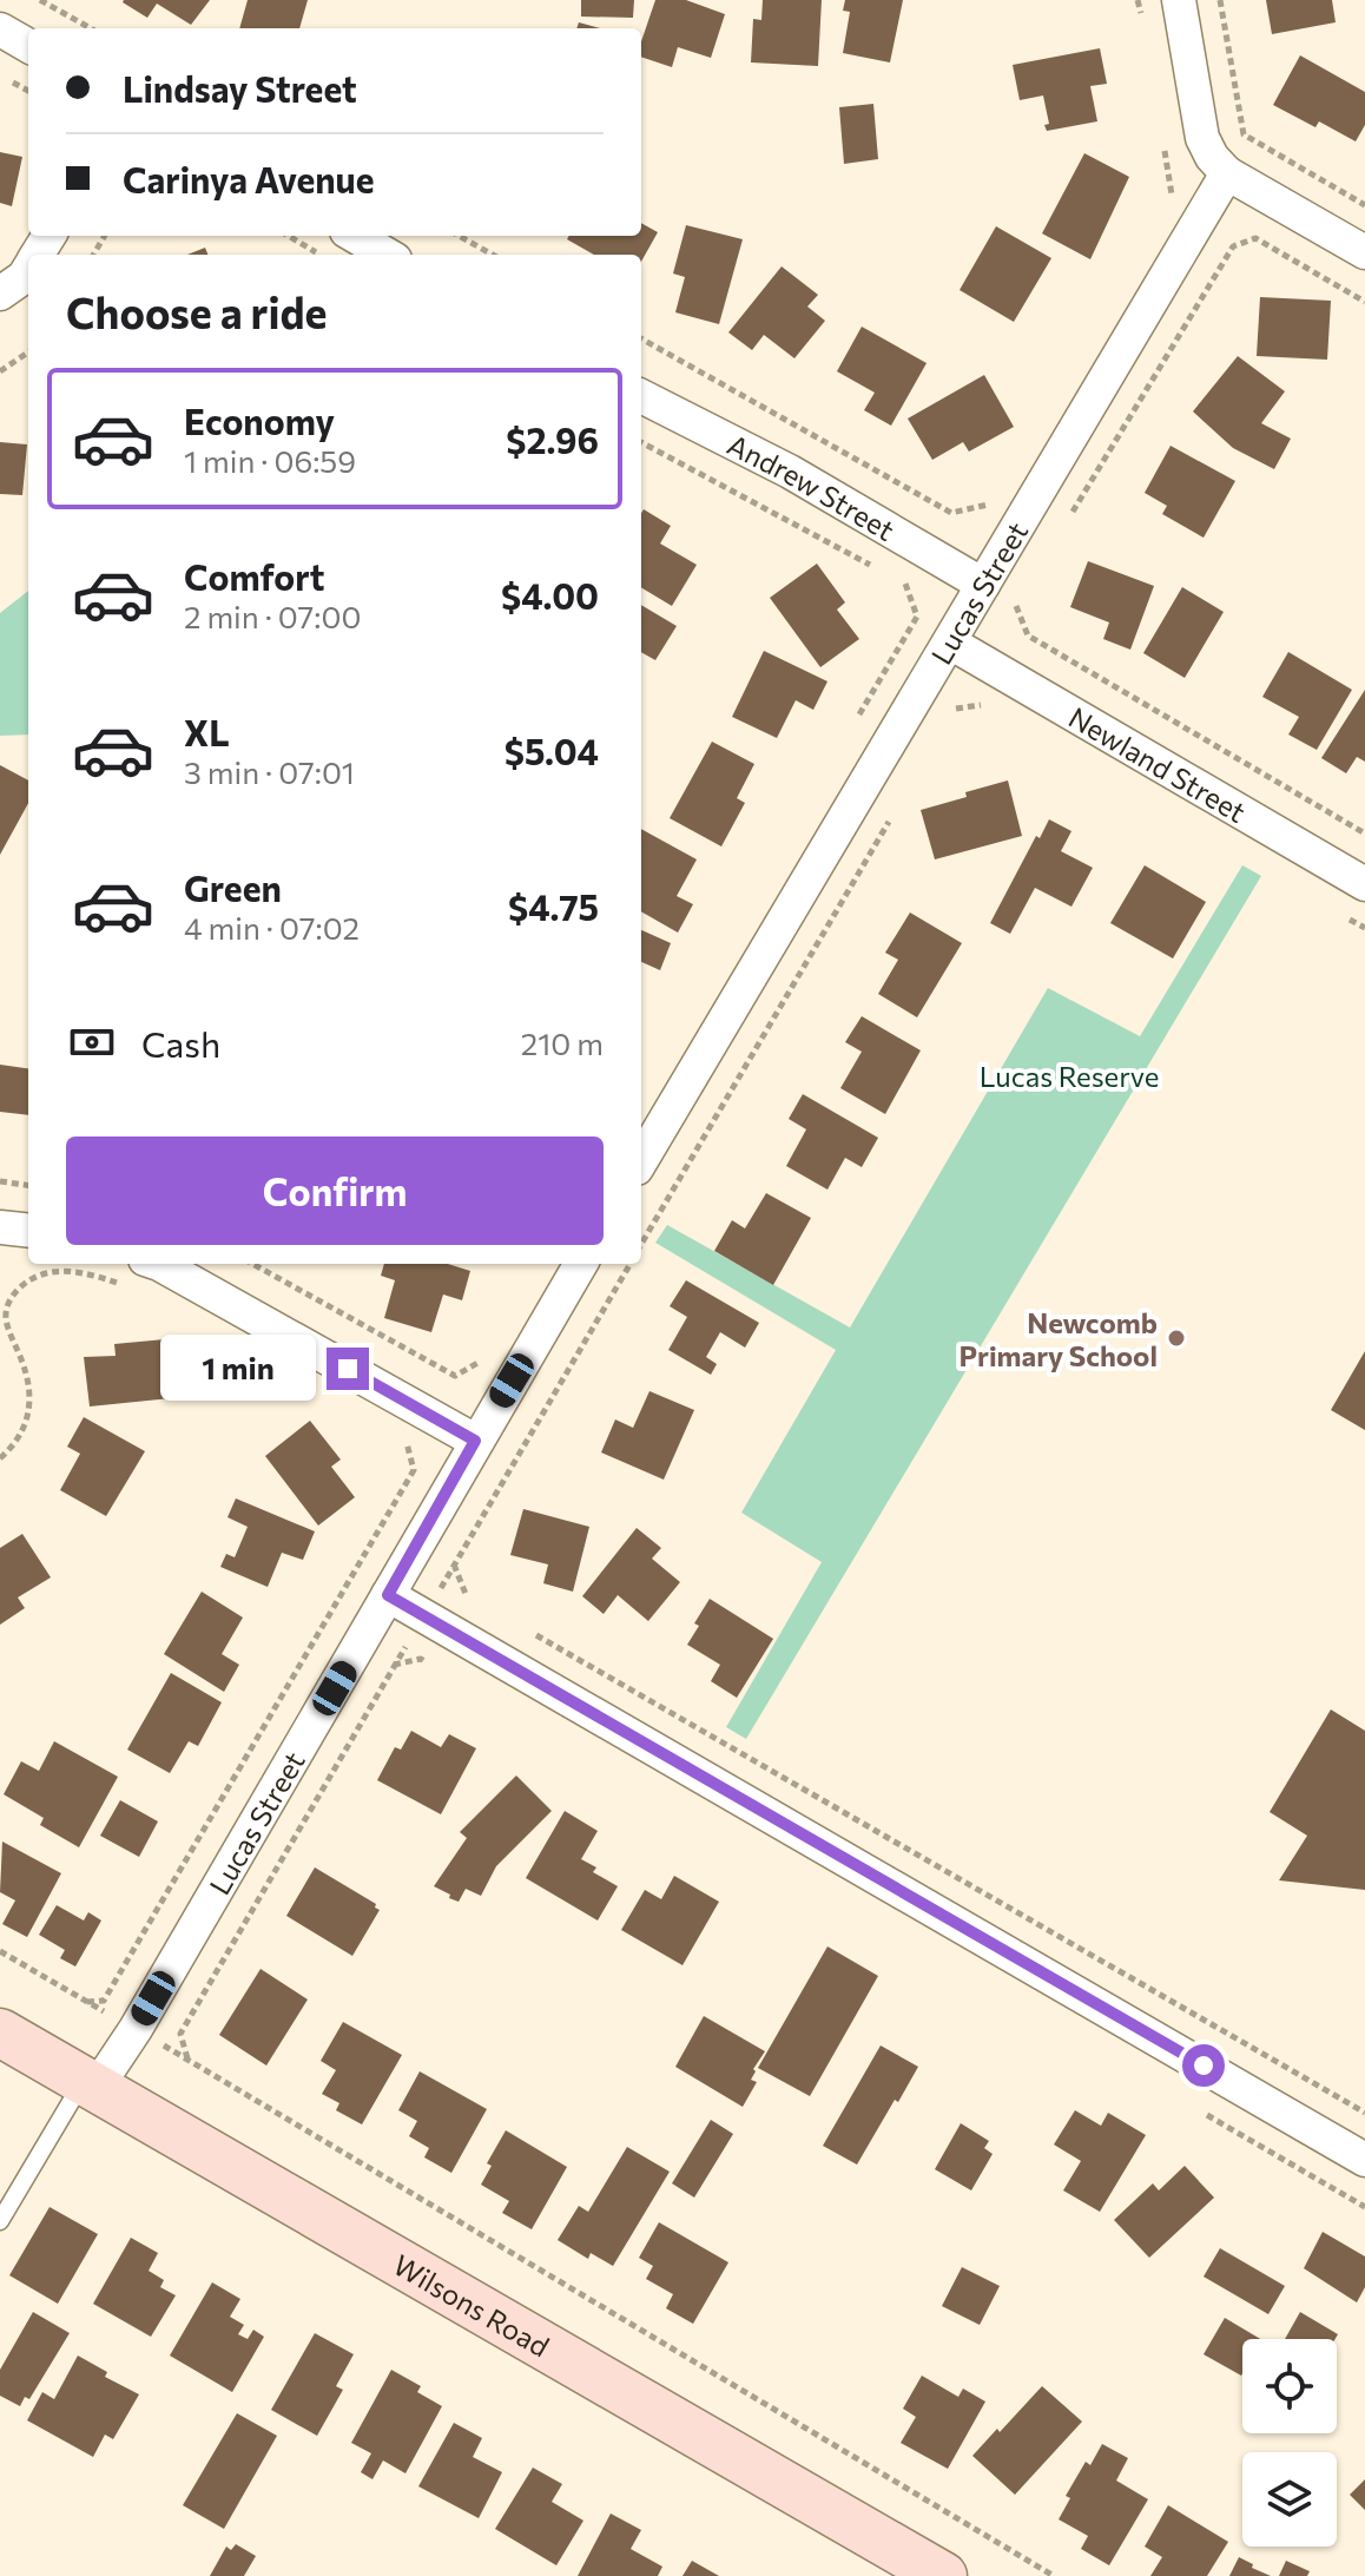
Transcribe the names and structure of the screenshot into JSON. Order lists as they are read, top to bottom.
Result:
{
  "streets": {
    "street": [
      "Andrew Street",
      "Lucas Street",
      "Newland Street",
      "Wilsons Road"
    ]
  },
  "crossings": [
    ["Andrew Street", "Lucas Street"],
    ["Lucas Street", "Newland Street"],
    ["Lucas Street", "Wilsons Road"]
  ],
  "parks": ["Lucas Reserve"],
  "places": ["Newcomb Primary School"],
  "page": {
    "banner": ["Lindsay Street", "Carinya Avenue"],
    "heading": "Choose a ride",
    "list": [
      {
        "name": "Economy",
        "note": "1 min · 06:59",
        "value": "$2.96"
      },
      {
        "name": "Comfort",
        "note": "2 min · 07:00",
        "value": "$4.00"
      },
      {
        "name": "XL",
        "note": "3 min · 07:01",
        "value": "$5.04"
      },
      {
        "name": "Green",
        "note": "4 min · 07:02",
        "value": "$4.75"
      }
    ],
    "pay": ["Cash", "210 m"],
    "buttons": "Confirm",
    "bubble": "1 min"
  }
}
